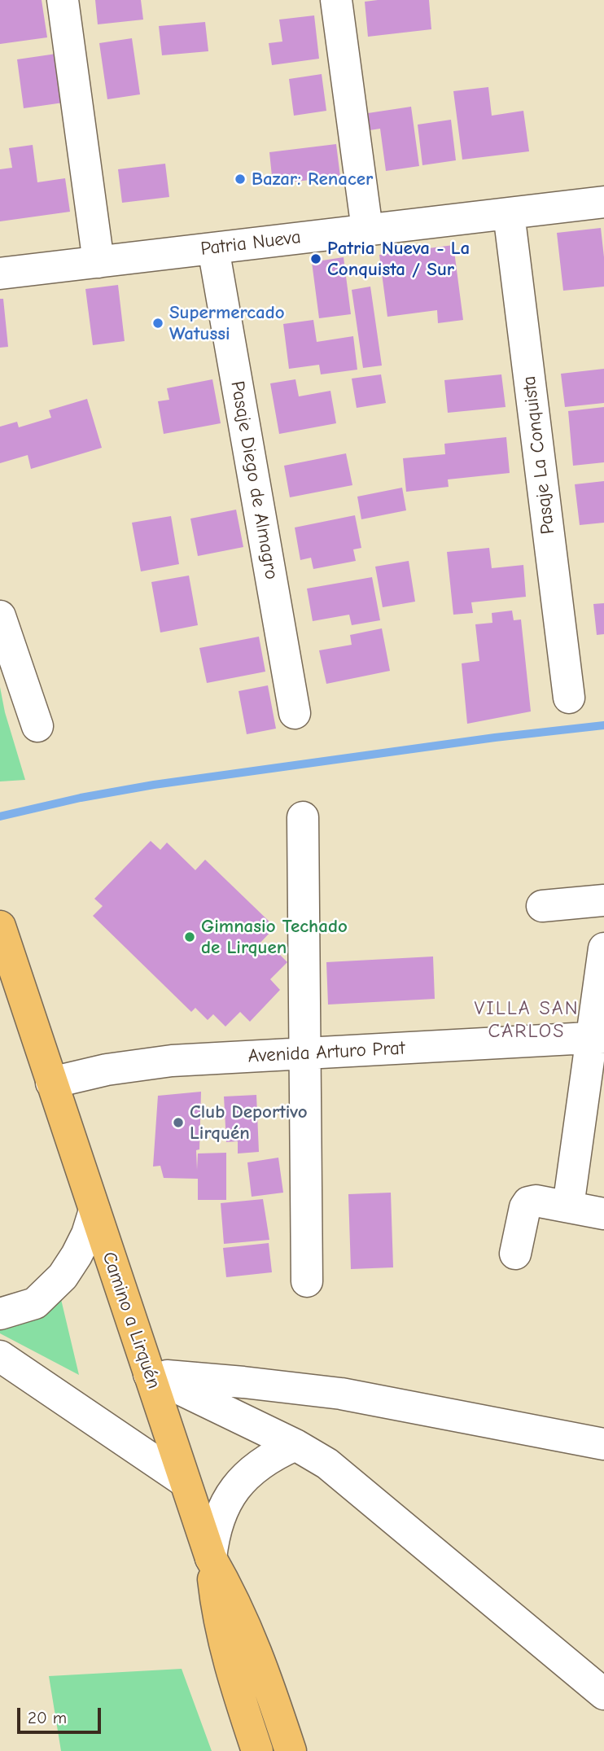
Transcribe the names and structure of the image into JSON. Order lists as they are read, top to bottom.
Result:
{
  "streets": {
    "main road": ["Camino a Lirquén"],
    "street": [
      "Patria Nueva",
      "Pasaje La Conquista",
      "Pasaje Diego de Almagro",
      "Avenida Arturo Prat"
    ]
  },
  "crossings": [
    ["Patria Nueva", "Pasaje La Conquista"],
    ["Patria Nueva", "Pasaje Diego de Almagro"],
    ["Avenida Arturo Prat", "Camino a Lirquén"]
  ],
  "districts": ["VILLA SAN CARLOS"],
  "places": [
    "Bazar: Renacer",
    "Patria Nueva - La Conquista / Sur",
    "Supermercado Watussi",
    "Gimnasio Techado de Lirquen",
    "Club Deportivo Lirquén"
  ],
  "scale_bar": "20 m"
}
